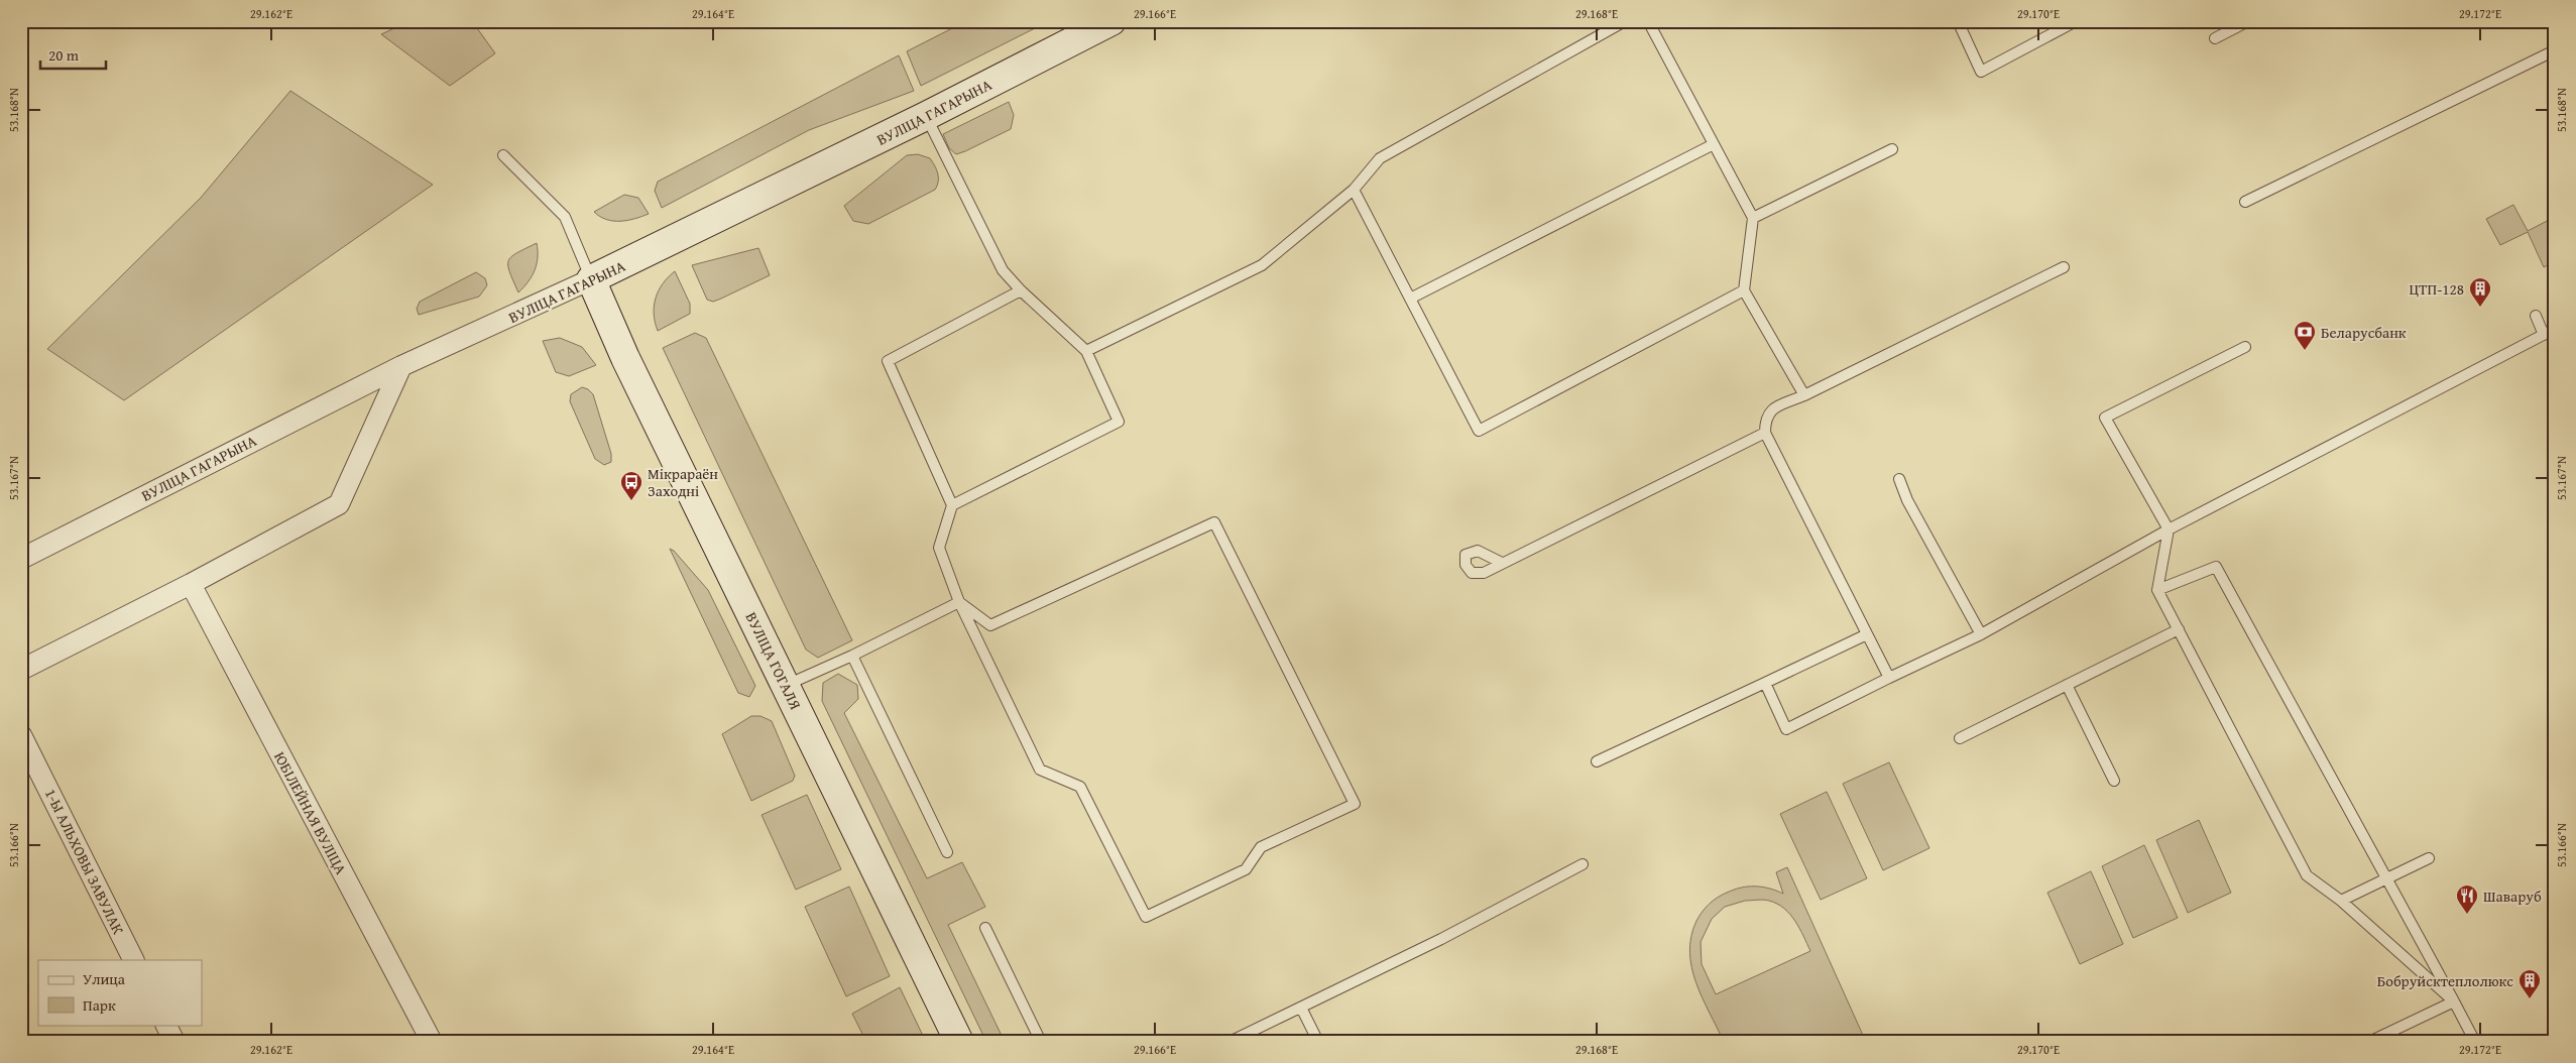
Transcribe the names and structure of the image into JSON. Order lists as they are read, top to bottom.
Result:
{
  "streets": {
    "main road": ["ВУЛІЦА ГАГАРЫНА", "ВУЛІЦА ГОГАЛЯ"],
    "street": ["ЮБІЛЕЙНАЯ ВУЛІЦА", "1-Ы АЛЬХОВЫ ЗАВУЛАК"]
  },
  "crossings": [
    ["ВУЛІЦА ГАГАРЫНА", "ВУЛІЦА ГОГАЛЯ"]
  ],
  "places": {
    "building": ["ЦТП-128", "Бобруйсктеплолюкс"],
    "bank": ["Беларусбанк"],
    "bus stop": ["Мікрараён Заходні"],
    "restaurant": ["Шаваруб"]
  },
  "legend": ["Улица", "Парк"],
  "scale_bar": "20 m",
  "coordinates": [
    "29.162°E",
    "29.164°E",
    "29.166°E",
    "29.168°E",
    "29.170°E",
    "29.172°E",
    "53.168°N",
    "53.167°N",
    "53.166°N"
  ]
}
